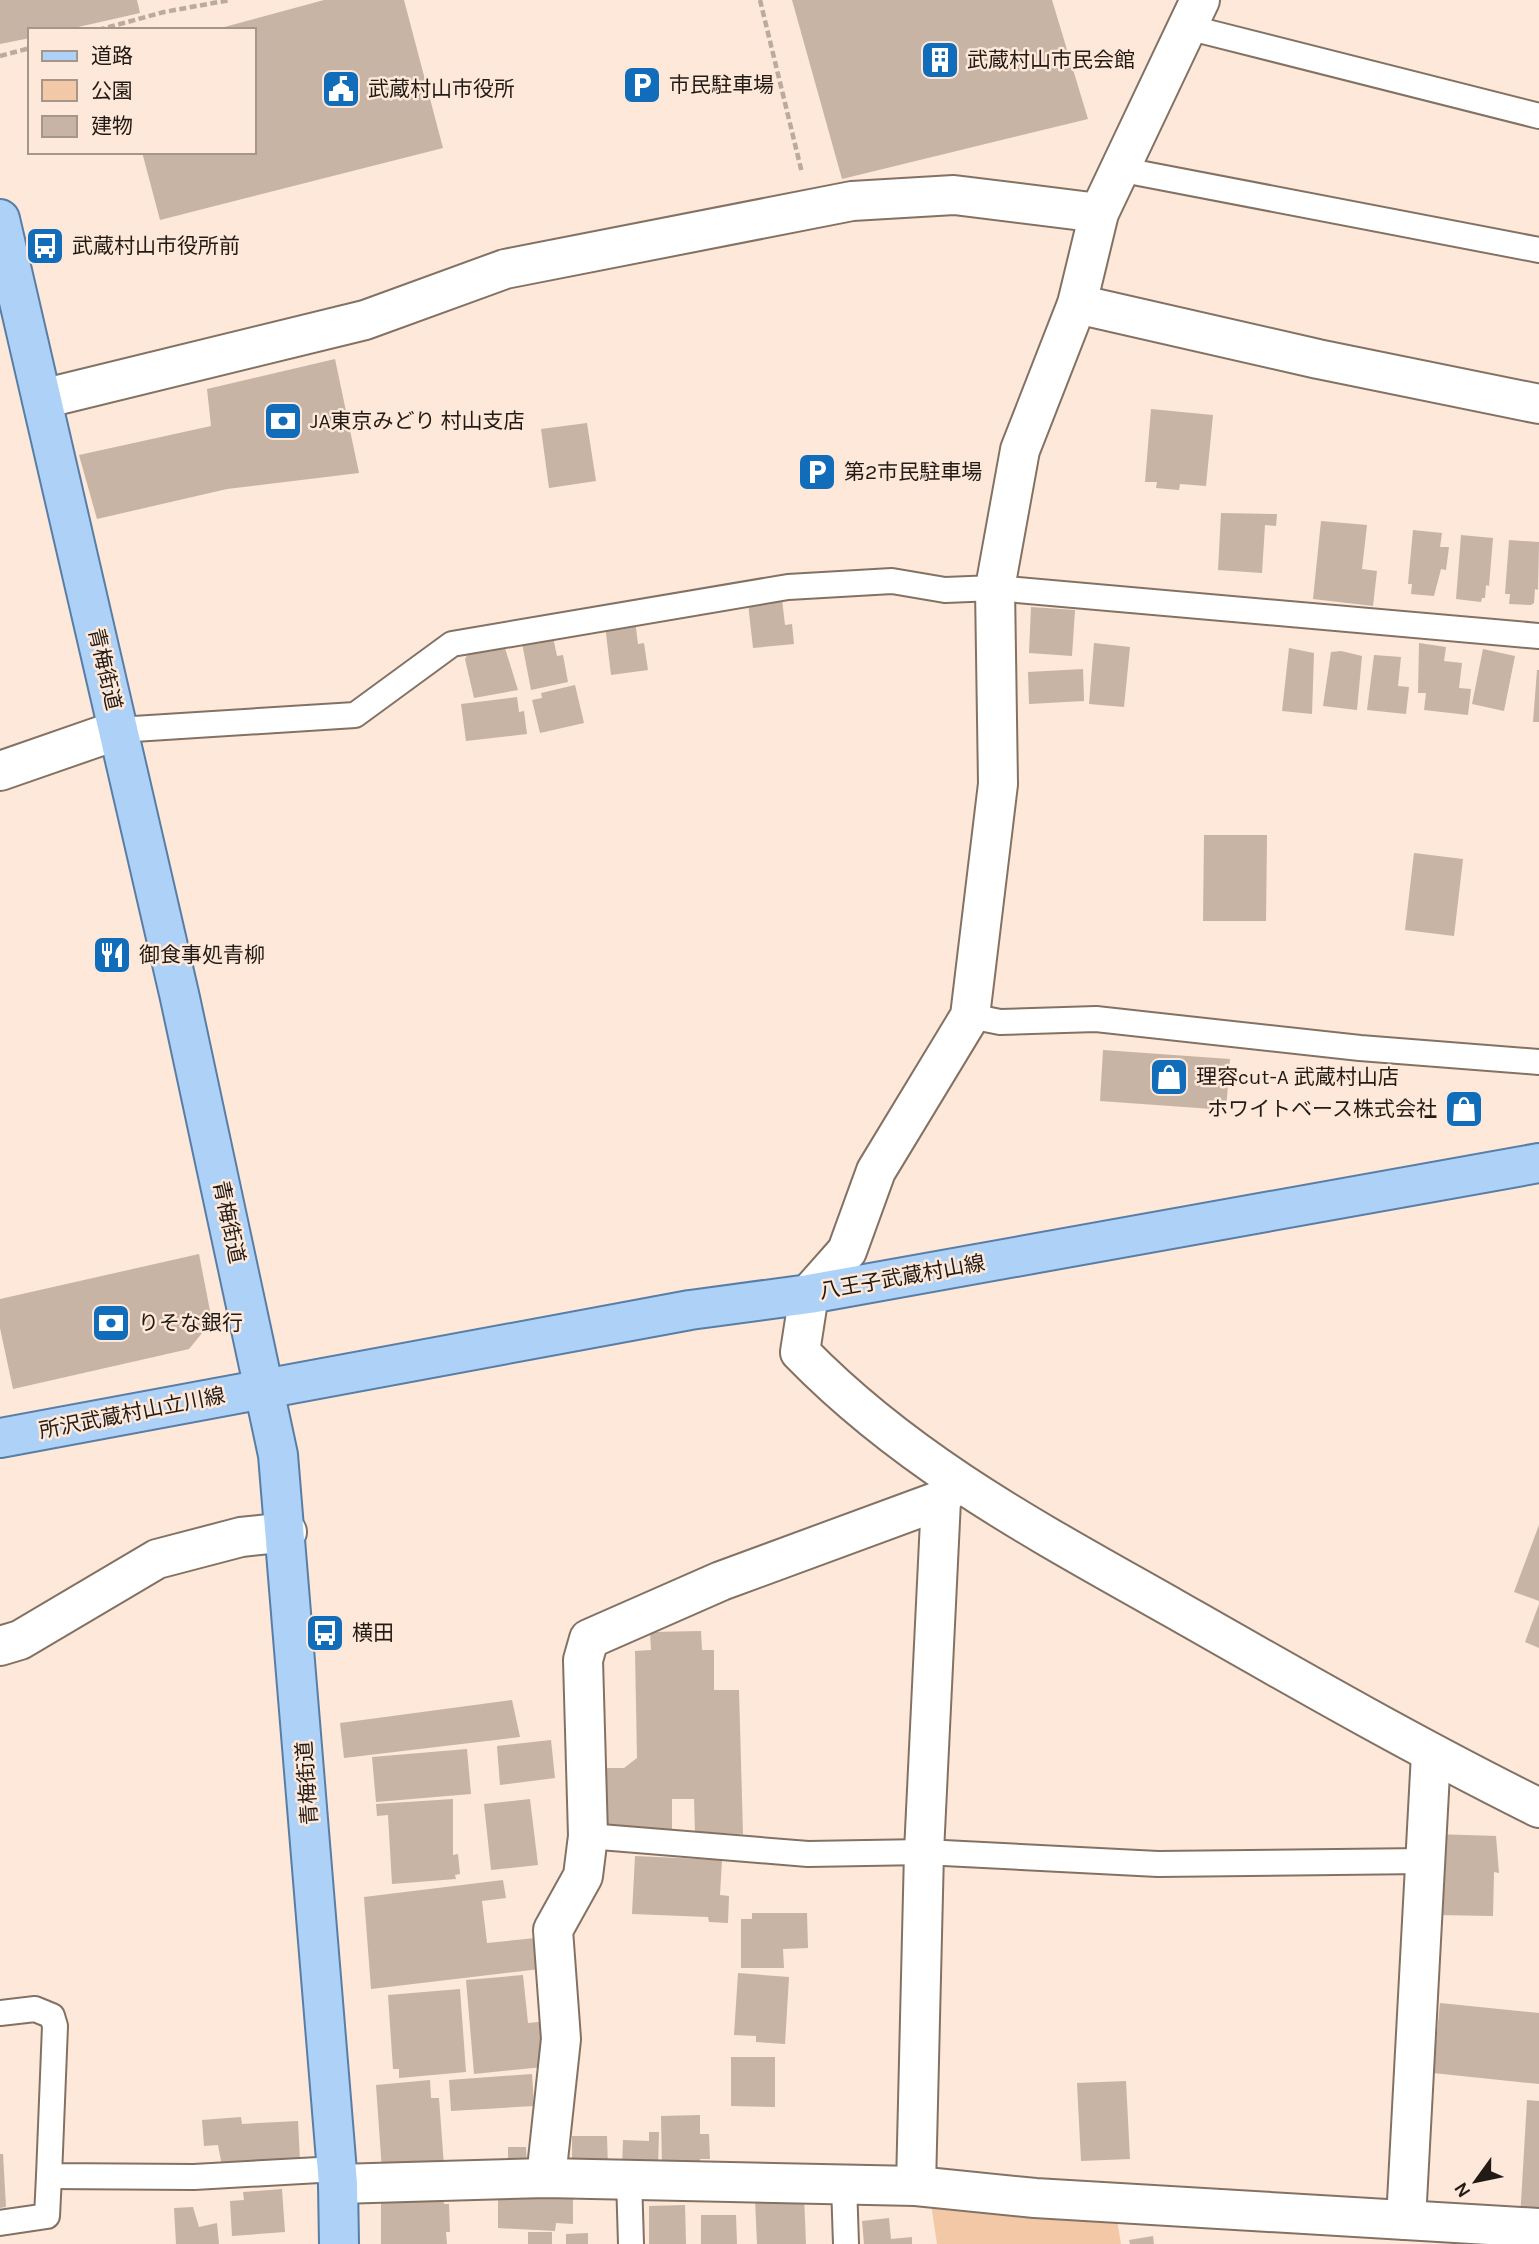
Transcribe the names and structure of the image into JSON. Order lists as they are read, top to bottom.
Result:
{
  "streets": {
    "main road": ["青梅街道", "八王子武蔵村山線", "所沢武蔵村山立川線"]
  },
  "crossings": [
    ["青梅街道", "八王子武蔵村山線"],
    ["青梅街道", "所沢武蔵村山立川線"],
    ["八王子武蔵村山線", "所沢武蔵村山立川線"]
  ],
  "places": {
    "building": ["武蔵村山市民会館"],
    "parking": ["市民駐車場", "第2市民駐車場"],
    "public building": ["武蔵村山市役所"],
    "bus stop": ["武蔵村山市役所前", "横田"],
    "bank": ["JA東京みどり 村山支店", "りそな銀行"],
    "restaurant": ["御食事処青柳"],
    "shop": ["理容cut-A 武蔵村山店", "ホワイトベース株式会社"]
  },
  "legend": ["道路", "公園", "建物"],
  "north": "bottom left"
}
